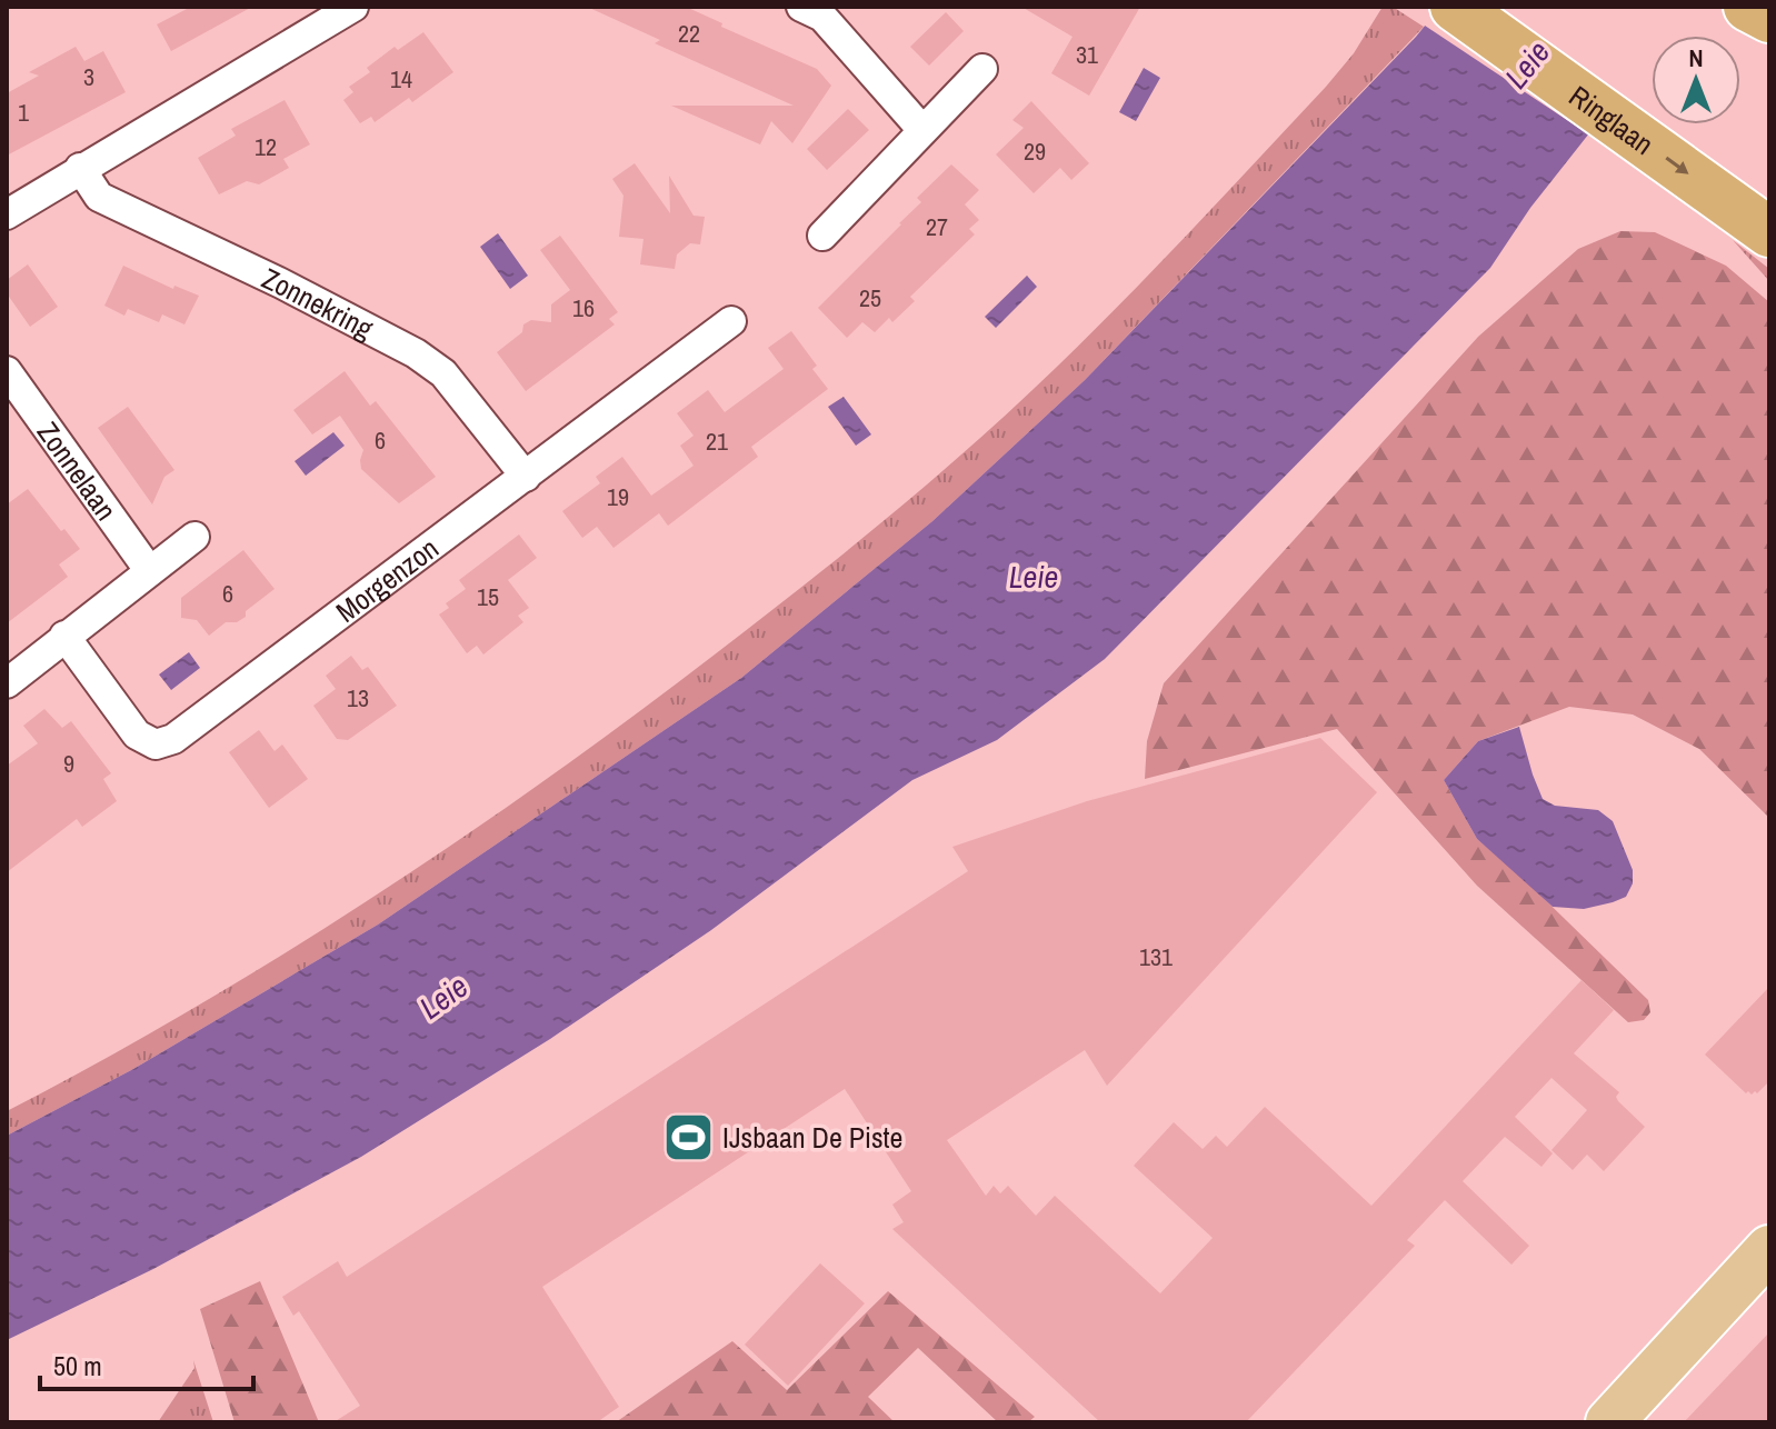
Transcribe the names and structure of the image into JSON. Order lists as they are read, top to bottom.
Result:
{
  "streets": {
    "highway": ["Ringlaan"],
    "street": ["Zonnekring", "Zonnelaan", "Morgenzon"]
  },
  "crossings": [
    ["Zonnekring", "Morgenzon"]
  ],
  "one_way": ["Ringlaan"],
  "water": ["Leie"],
  "places": {
    "sports": ["IJsbaan De Piste"]
  },
  "house_numbers": [
    "22",
    "31",
    "3",
    "14",
    "1",
    "12",
    "29",
    "27",
    "25",
    "16",
    "6",
    "21",
    "19",
    "6",
    "15",
    "13",
    "9",
    "131"
  ],
  "scale_bar": "50 m",
  "north": "top"
}
